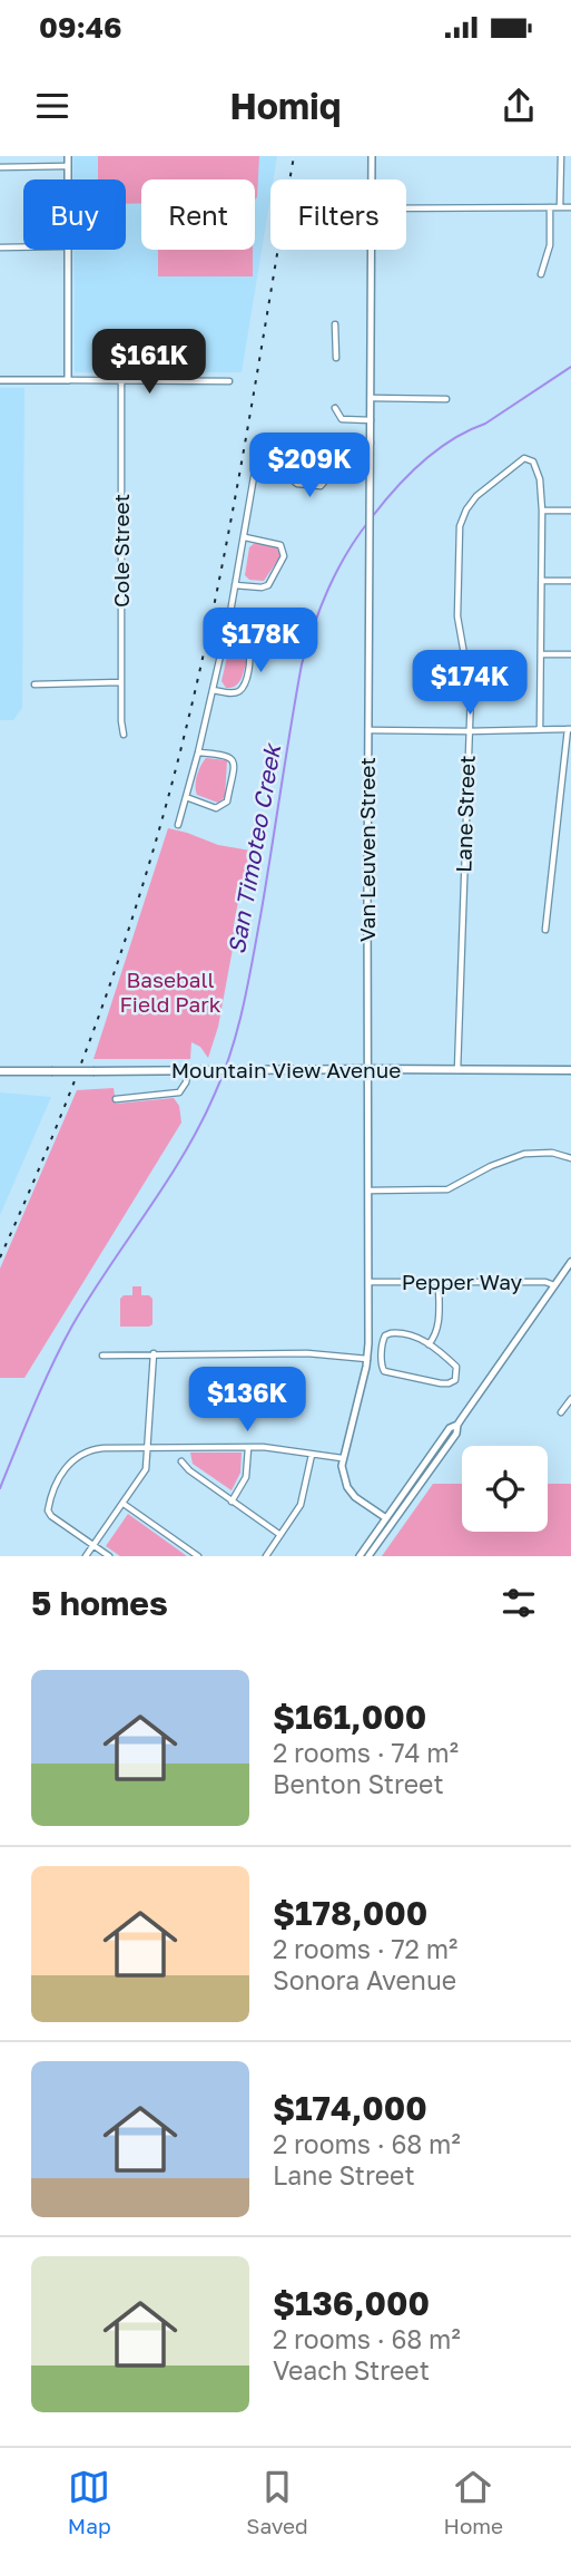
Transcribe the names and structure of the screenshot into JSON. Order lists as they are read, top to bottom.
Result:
{
  "streets": {
    "main road": ["Mountain View Avenue"],
    "street": [
      "Cole Street",
      "Lane Street",
      "Van Leuven Street",
      "Pepper Way"
    ]
  },
  "crossings": [
    ["Lane Street", "Mountain View Avenue"],
    ["Van Leuven Street", "Mountain View Avenue"],
    ["Van Leuven Street", "Pepper Way"]
  ],
  "water": ["San Timoteo Creek"],
  "parks": ["Baseball Field Park"],
  "page": {
    "status": "09:46",
    "header": "Homiq",
    "chip": ["Buy", "Rent", "Filters"],
    "price": [
      "$161K",
      "$209K",
      "$178K",
      "$174K",
      "$136K"
    ],
    "heading": "5 homes",
    "list": [
      {
        "name": "$161,000",
        "note": "2 rooms · 74 m² · Benton Street"
      },
      {
        "name": "$178,000",
        "note": "2 rooms · 72 m² · Sonora Avenue"
      },
      {
        "name": "$174,000",
        "note": "2 rooms · 68 m² · Lane Street"
      },
      {
        "name": "$136,000",
        "note": "2 rooms · 68 m² · Veach Street"
      }
    ],
    "tabs": ["Map", "Saved", "Home"]
  }
}
